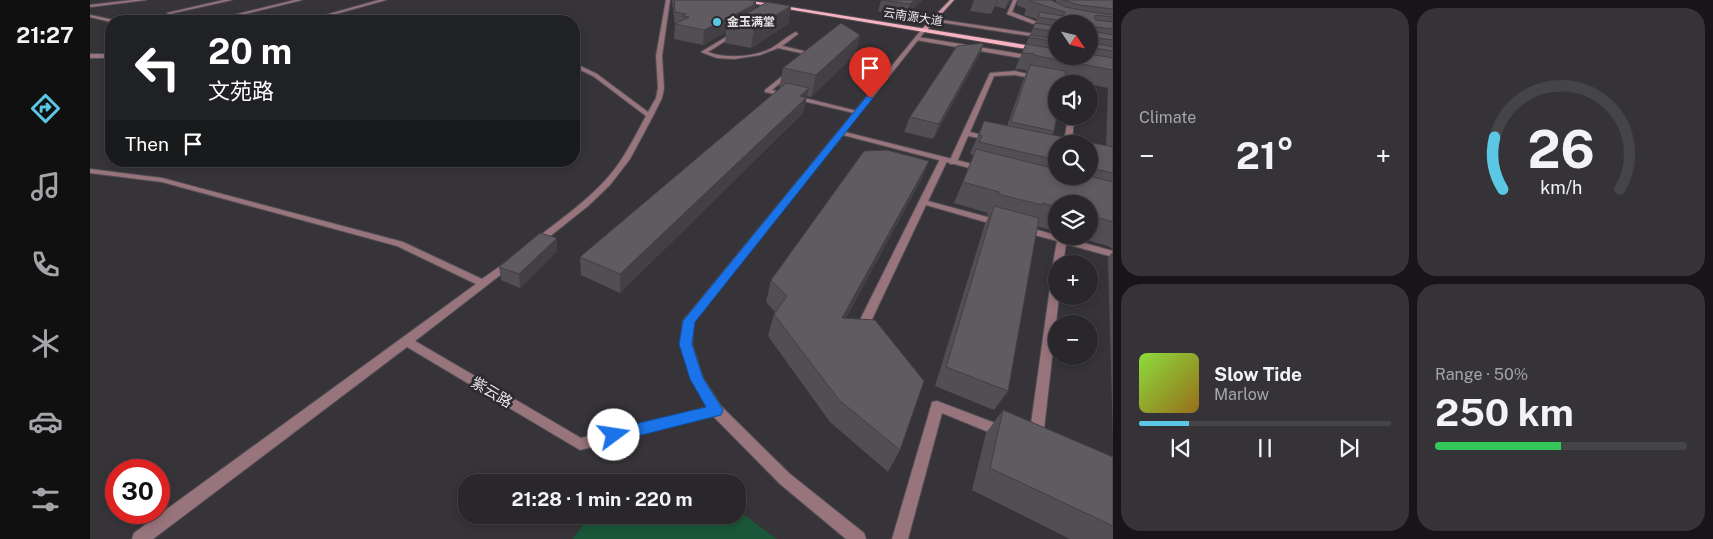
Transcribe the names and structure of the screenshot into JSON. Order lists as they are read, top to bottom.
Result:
{
  "streets": {
    "main road": ["云南源大道"],
    "street": ["紫云路"]
  },
  "places": ["金玉满堂"],
  "north": "bottom right",
  "page": {
    "tabs": "21:27",
    "tile": [
      "Climate",
      ["Range · 50%", "250 km"]
    ],
    "map_buttons": ["+", "−"],
    "turn": ["20 m", "文苑路"],
    "then": "Then",
    "heat": ["−", "21°", "+"],
    "song": ["Slow Tide", "Marlow"],
    "limit": "30",
    "trip": "21:28 · 1 min · 220 m",
    "gauge": ["26", "km/h"]
  }
}
